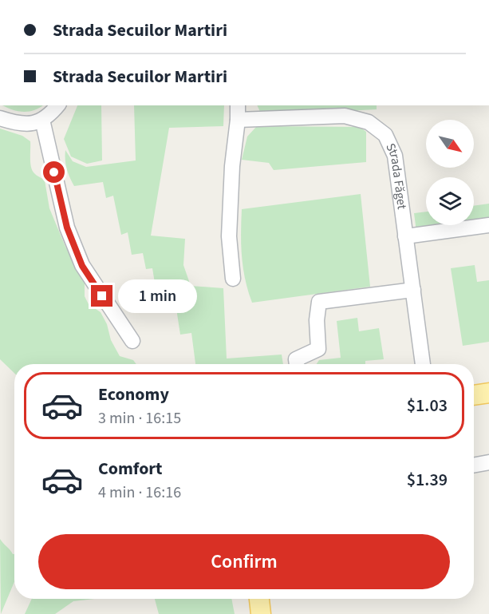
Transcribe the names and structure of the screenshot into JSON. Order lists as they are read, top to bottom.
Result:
{
  "streets": {
    "street": ["Strada Făget"]
  },
  "north": "bottom right",
  "page": {
    "banner": ["Strada Secuilor Martiri", "Strada Secuilor Martiri"],
    "bubble": "1 min",
    "list": [
      {
        "name": "Economy",
        "note": "3 min · 16:15",
        "value": "$1.03"
      },
      {
        "name": "Comfort",
        "note": "4 min · 16:16",
        "value": "$1.39"
      }
    ],
    "buttons": "Confirm"
  }
}
